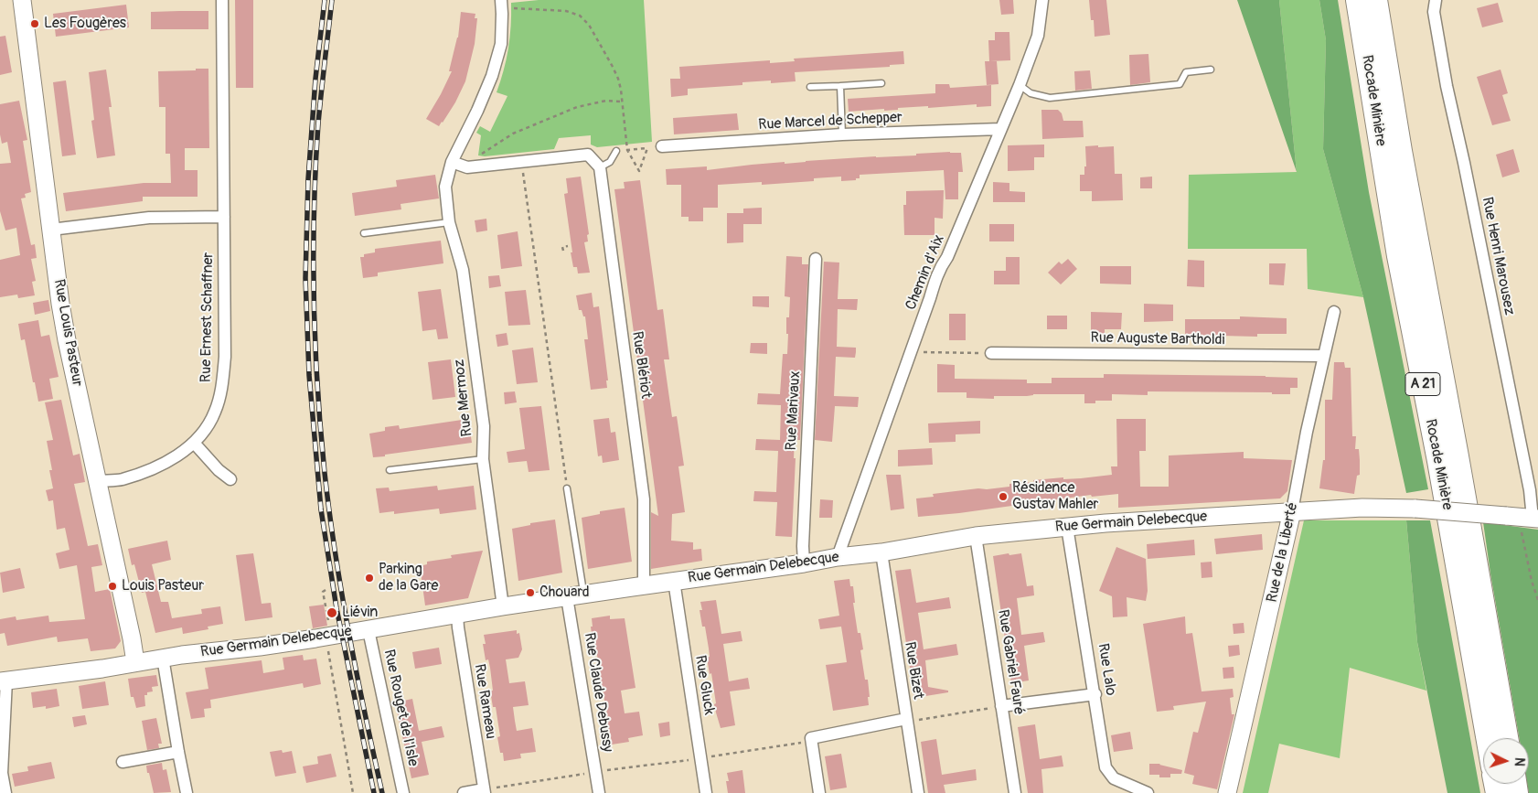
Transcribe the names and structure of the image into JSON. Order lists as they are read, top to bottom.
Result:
{
  "streets": {
    "highway": ["Rocade Minière", "A 21"],
    "street": [
      "Rue Marcel de Schepper",
      "Rue Henri Marousez",
      "Chemin d'Aix",
      "Rue Ernest Schaffner",
      "Rue Louis Pasteur",
      "Rue Auguste Bartholdi",
      "Rue Blériot",
      "Rue Mermoz",
      "Rue Marivaux",
      "Rue Germain Delebecque",
      "Rue de la Liberté",
      "Rue Gabriel Fauré",
      "Rue Lalo",
      "Rue Bizet",
      "Rue Gluck",
      "Rue Claude Debussy",
      "Rue Rameau",
      "Rue Rouget de l'Isle"
    ]
  },
  "crossings": [
    ["Rue Marcel de Schepper", "Chemin d'Aix"],
    ["Rue Henri Marousez", "Rue Germain Delebecque"],
    ["Chemin d'Aix", "Rue Germain Delebecque"],
    ["Rue Ernest Schaffner", "Rue Louis Pasteur"],
    ["Rue Louis Pasteur", "Rue Germain Delebecque"],
    ["Rue Auguste Bartholdi", "Rue de la Liberté"],
    ["Rue Blériot", "Rue Germain Delebecque"],
    ["Rue Mermoz", "Rue Germain Delebecque"],
    ["Rue Marivaux", "Rue Germain Delebecque"],
    ["Rue Germain Delebecque", "Rue de la Liberté"],
    ["Rue Germain Delebecque", "Rue Gabriel Fauré"],
    ["Rue Germain Delebecque", "Rue Lalo"],
    ["Rue Germain Delebecque", "Rue Bizet"],
    ["Rue Germain Delebecque", "Rue Gluck"],
    ["Rue Germain Delebecque", "Rue Claude Debussy"],
    ["Rue Germain Delebecque", "Rue Rameau"],
    ["Rue Germain Delebecque", "Rue Rouget de l'Isle"]
  ],
  "places": [
    "Les Fougères",
    "Résidence Gustav Mahler",
    "Parking de la Gare",
    "Louis Pasteur",
    "Chouard",
    "Liévin"
  ],
  "north": "right"
}
